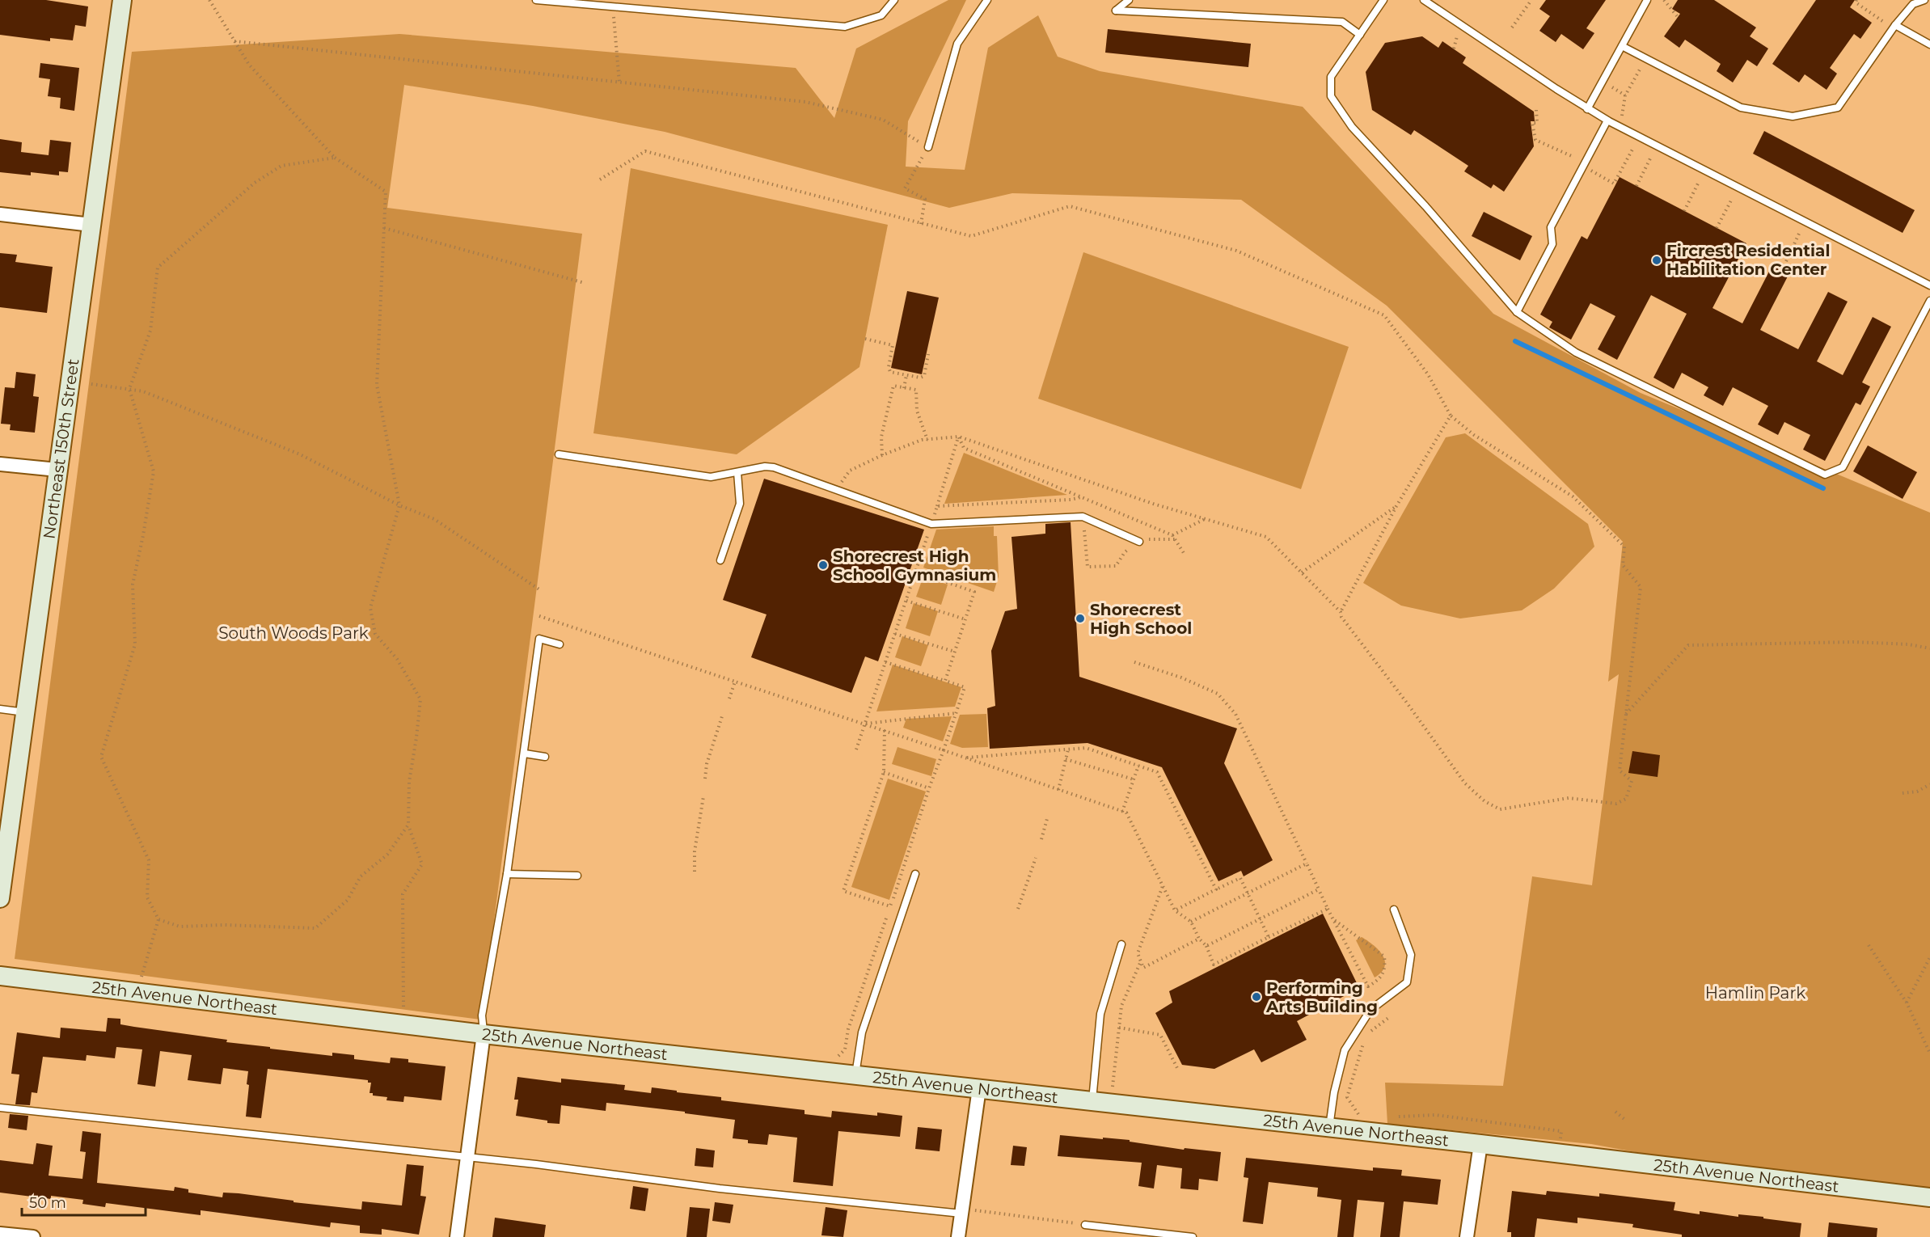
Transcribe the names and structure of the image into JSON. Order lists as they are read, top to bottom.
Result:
{
  "streets": {
    "street": ["Northeast 150th Street", "25th Avenue Northeast"]
  },
  "parks": ["South Woods Park", "Hamlin Park"],
  "places": [
    "Fircrest Residential Habilitation Center",
    "Shorecrest High School Gymnasium",
    "Shorecrest High School",
    "Performing Arts Building"
  ],
  "scale_bar": "50 m"
}
